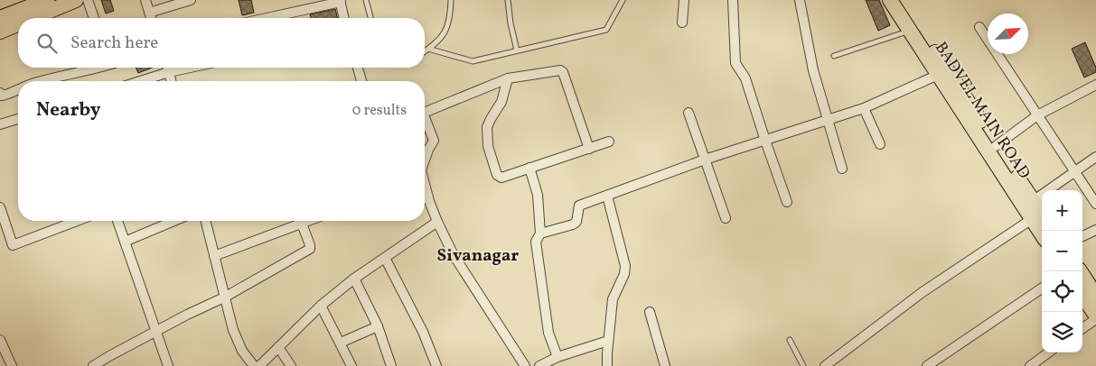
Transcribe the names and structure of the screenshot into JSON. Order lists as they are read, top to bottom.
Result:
{
  "streets": {
    "main road": ["BADVEL MAIN ROAD"]
  },
  "districts": ["Sivanagar"],
  "north": "top right",
  "page": {
    "search": "Search here",
    "heading": ["Nearby", "0 results"],
    "map_buttons": ["+", "−"]
  }
}
